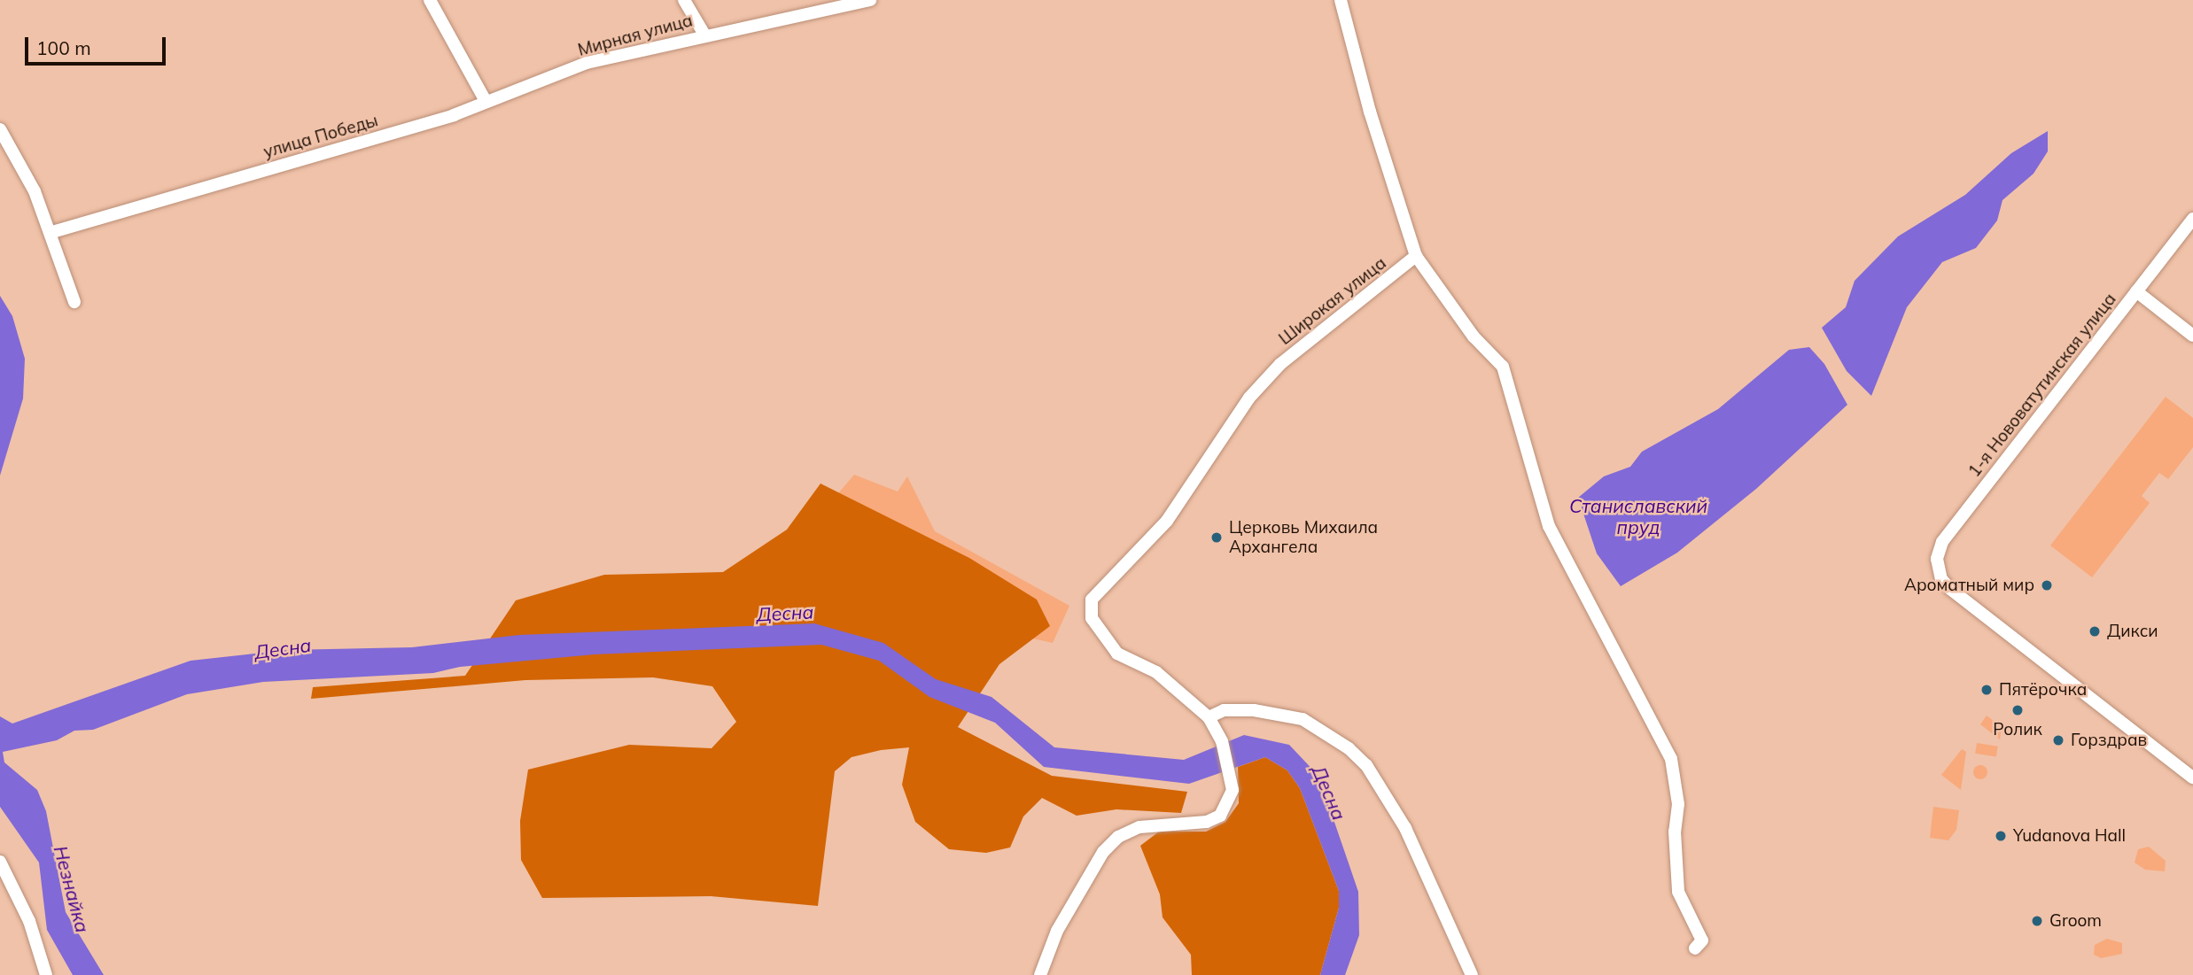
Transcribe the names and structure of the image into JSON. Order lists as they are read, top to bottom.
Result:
{
  "streets": {
    "street": [
      "Мирная улица",
      "улица Победы",
      "Широкая улица",
      "1-я Нововатутинская улица"
    ]
  },
  "crossings": [
    ["Мирная улица", "улица Победы"]
  ],
  "water": ["Станиславский пруд", "Десна", "Незнайка"],
  "places": [
    "Церковь Михаила Архангела",
    "Ароматный мир",
    "Дикси",
    "Пятёрочка",
    "Ролик",
    "Горздрав",
    "Yudanova Hall",
    "Groom"
  ],
  "scale_bar": "100 m"
}
